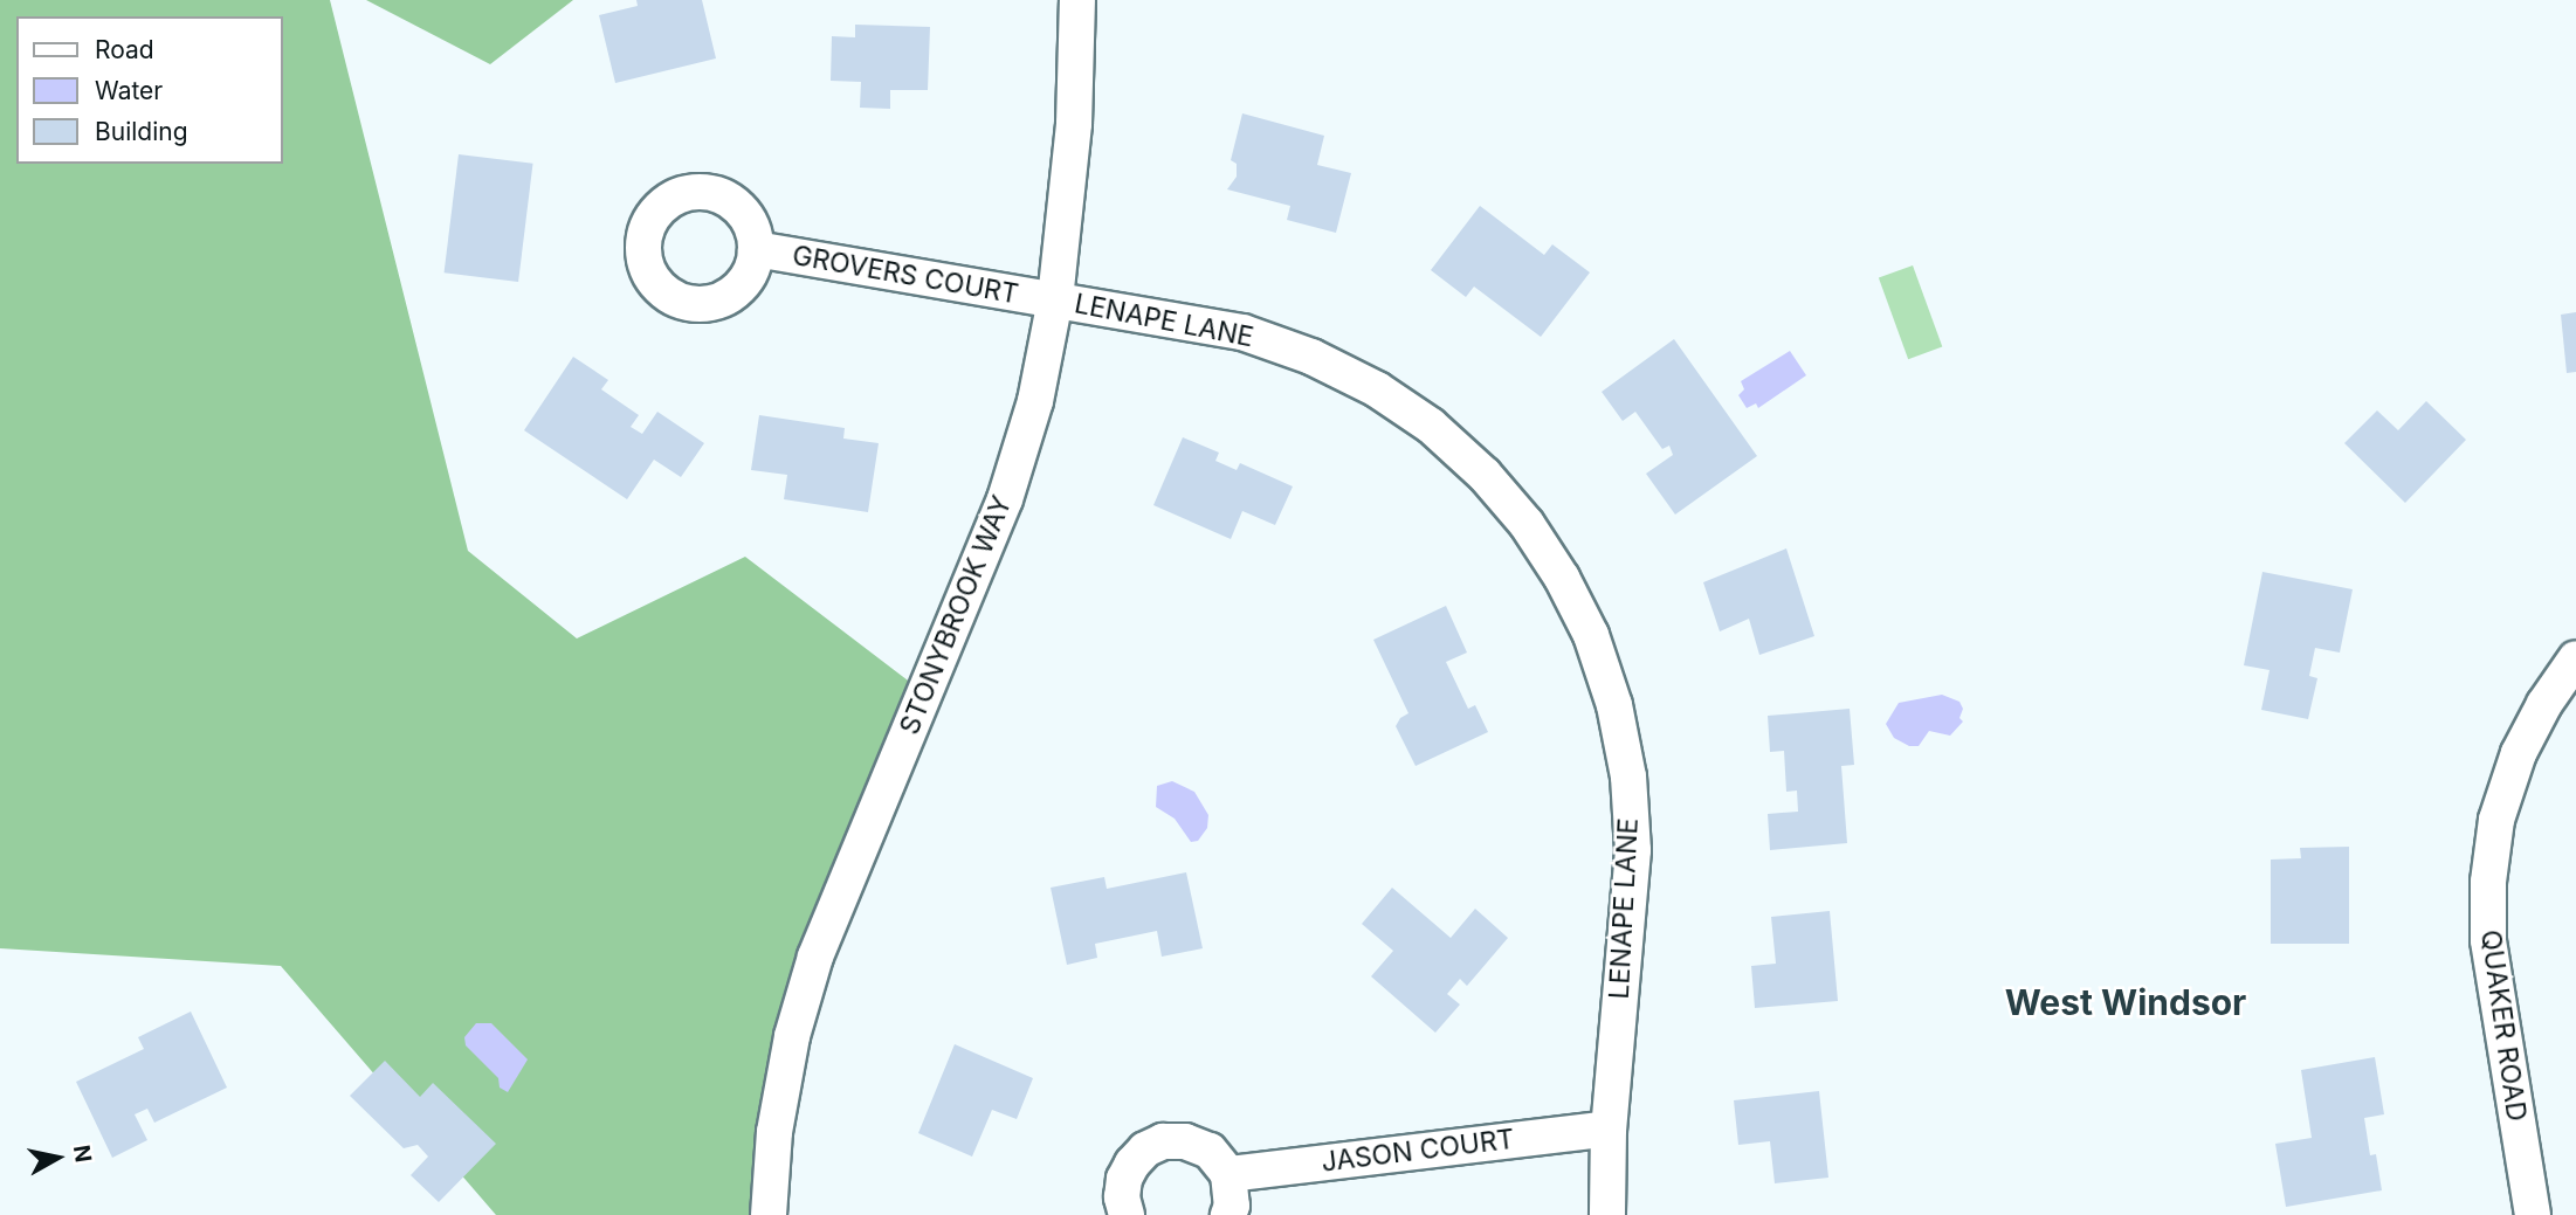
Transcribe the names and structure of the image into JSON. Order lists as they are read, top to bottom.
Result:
{
  "streets": {
    "street": [
      "GROVERS COURT",
      "LENAPE LANE",
      "STONYBROOK WAY",
      "QUAKER ROAD",
      "JASON COURT"
    ]
  },
  "crossings": [
    ["GROVERS COURT", "LENAPE LANE"],
    ["GROVERS COURT", "STONYBROOK WAY"],
    ["LENAPE LANE", "STONYBROOK WAY"],
    ["LENAPE LANE", "JASON COURT"]
  ],
  "districts": ["West Windsor"],
  "legend": ["Road", "Water", "Building"],
  "north": "right"
}
